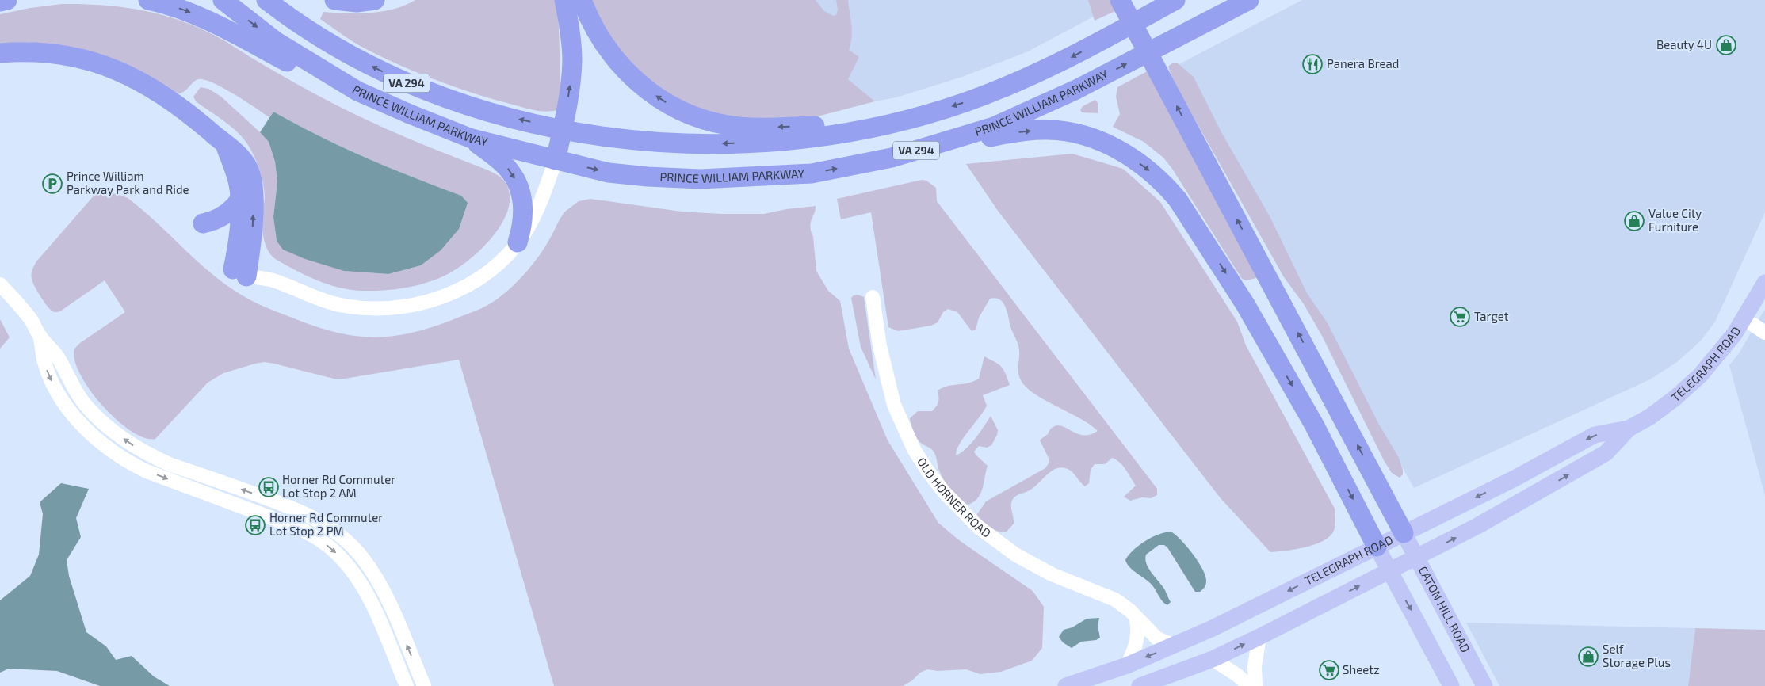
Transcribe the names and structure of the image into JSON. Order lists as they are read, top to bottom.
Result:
{
  "streets": {
    "highway": ["VA 294", "PRINCE WILLIAM PARKWAY"],
    "main road": ["TELEGRAPH ROAD", "CATON HILL ROAD"],
    "street": ["OLD HORNER ROAD"]
  },
  "crossings": [
    ["TELEGRAPH ROAD", "OLD HORNER ROAD"],
    ["TELEGRAPH ROAD", "CATON HILL ROAD"]
  ],
  "places": {
    "shop": ["Beauty 4U", "Value City Furniture", "Self Storage Plus"],
    "restaurant": ["Panera Bread"],
    "parking": ["Prince William Parkway Park and Ride"],
    "supermarket": ["Target", "Sheetz"],
    "bus stop": ["Horner Rd Commuter Lot Stop 2 AM", "Horner Rd Commuter Lot Stop 2 PM"]
  }
}
